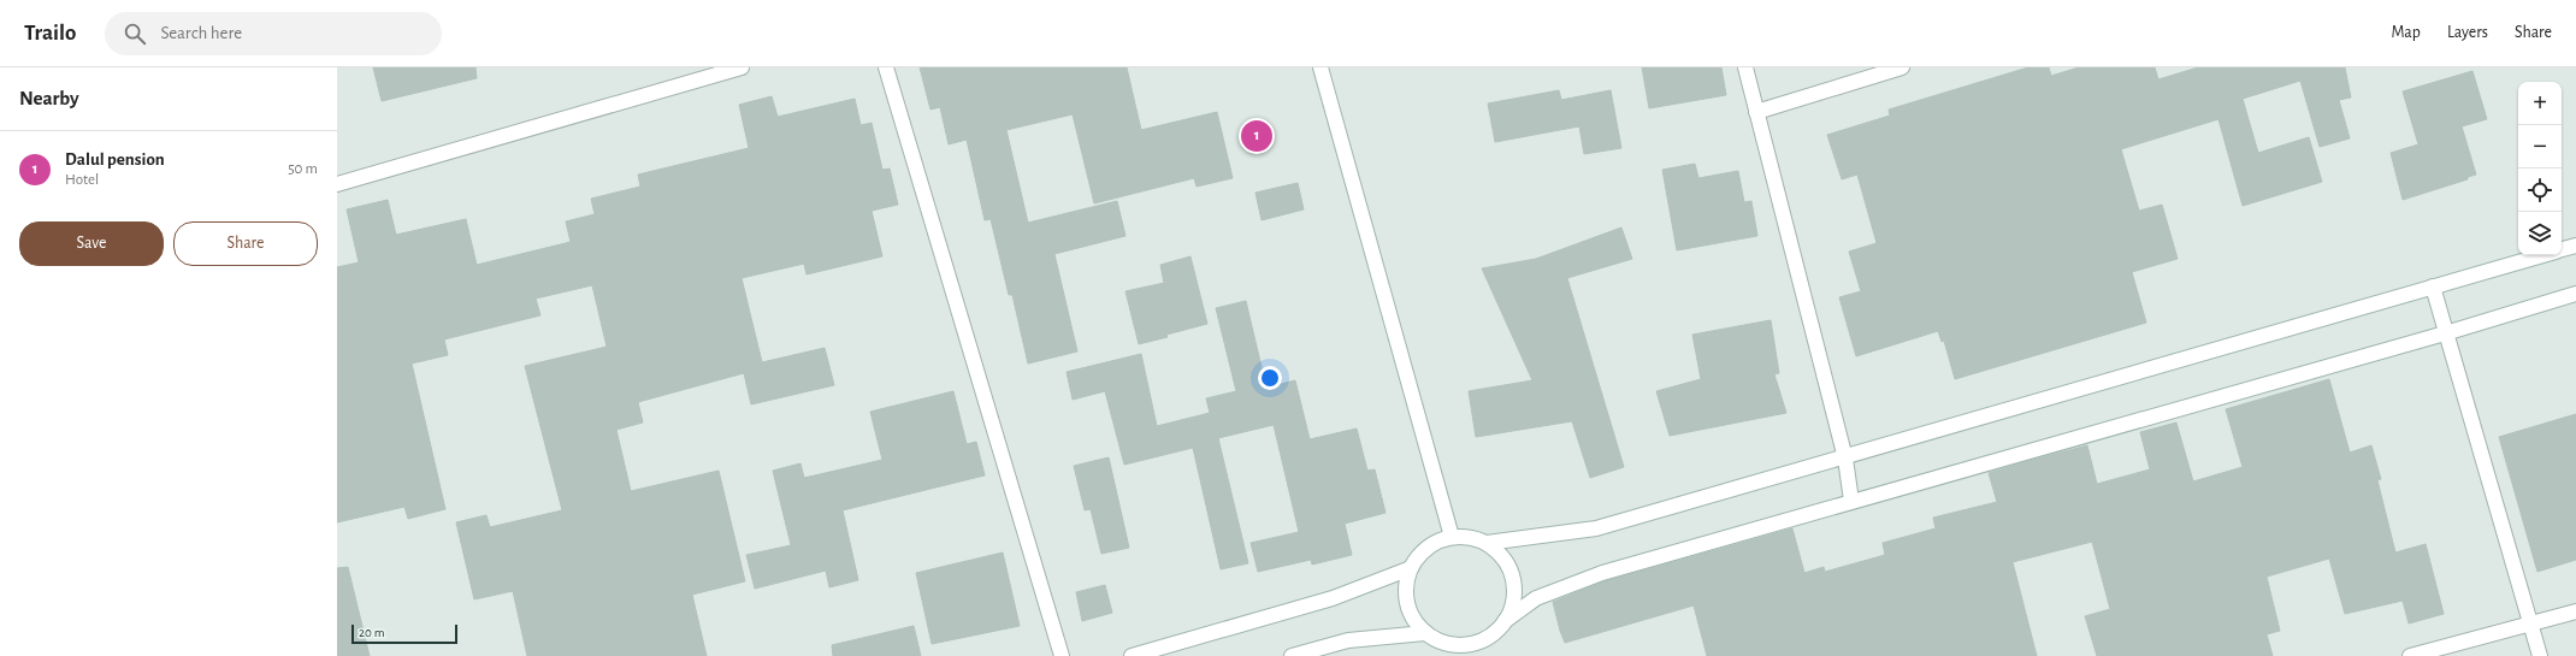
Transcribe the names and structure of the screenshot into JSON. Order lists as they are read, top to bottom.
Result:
{
  "scale_bar": "20 m",
  "page": {
    "header": "Trailo",
    "search": "Search here",
    "nav": ["Map", "Layers", "Share"],
    "heading": "Nearby",
    "map_buttons": ["+", "−"],
    "pins": "1",
    "list": [
      {
        "mark": "1",
        "name": "Dalul pension",
        "note": "Hotel",
        "value": "50 m"
      }
    ],
    "buttons": ["Save", "Share"],
    "scale": "20 m"
  }
}
